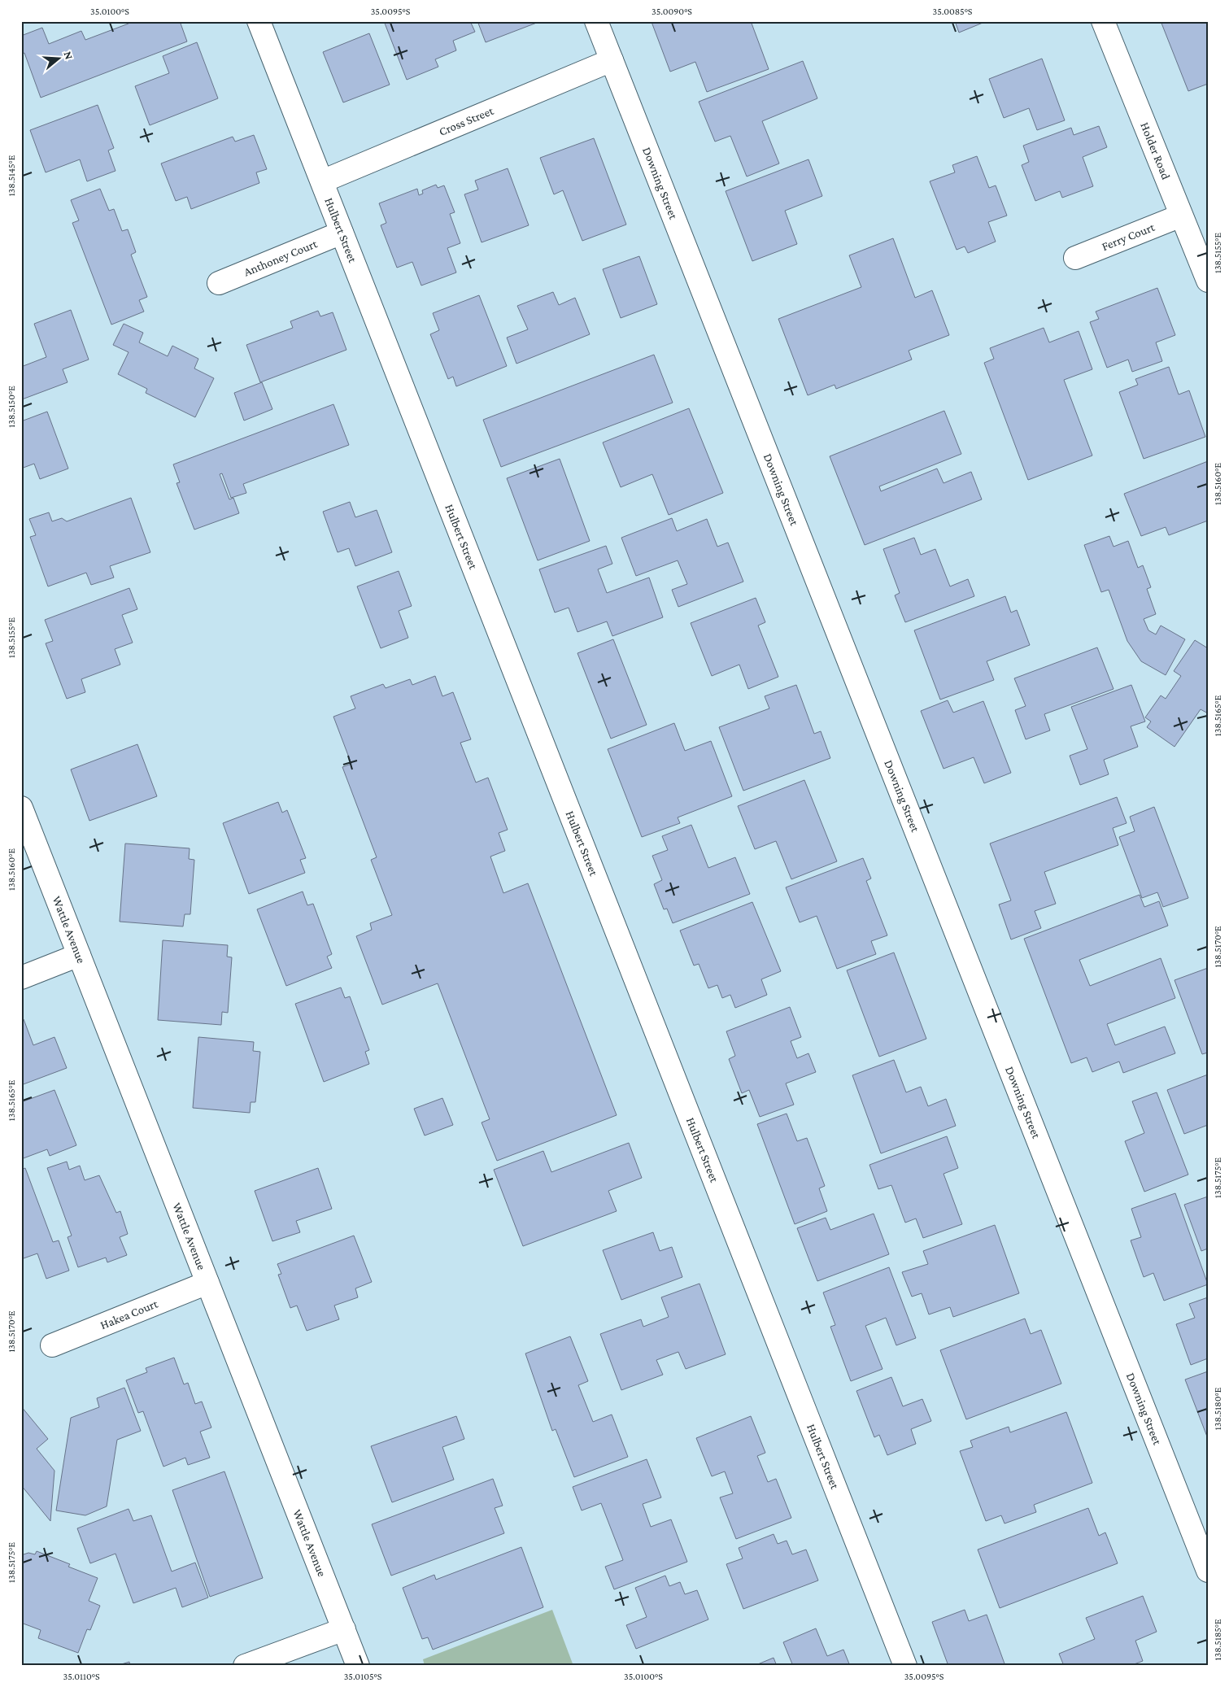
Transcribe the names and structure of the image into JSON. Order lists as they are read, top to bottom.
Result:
{
  "streets": {
    "street": [
      "Cross Street",
      "Holder Road",
      "Downing Street",
      "Hulbert Street",
      "Ferry Court",
      "Anthoney Court",
      "Wattle Avenue",
      "Hakea Court"
    ]
  },
  "crossings": [
    ["Cross Street", "Downing Street"],
    ["Cross Street", "Hulbert Street"],
    ["Holder Road", "Ferry Court"],
    ["Hulbert Street", "Anthoney Court"],
    ["Wattle Avenue", "Hakea Court"]
  ],
  "north": "right",
  "coordinates": [
    "35.0100°S",
    "35.0095°S",
    "35.0090°S",
    "35.0085°S",
    "138.5145°E",
    "138.5155°E",
    "138.5150°E",
    "138.5160°E",
    "138.5165°E",
    "138.5170°E",
    "138.5175°E",
    "138.5180°E",
    "138.5185°E",
    "35.0110°S",
    "35.0105°S"
  ]
}
